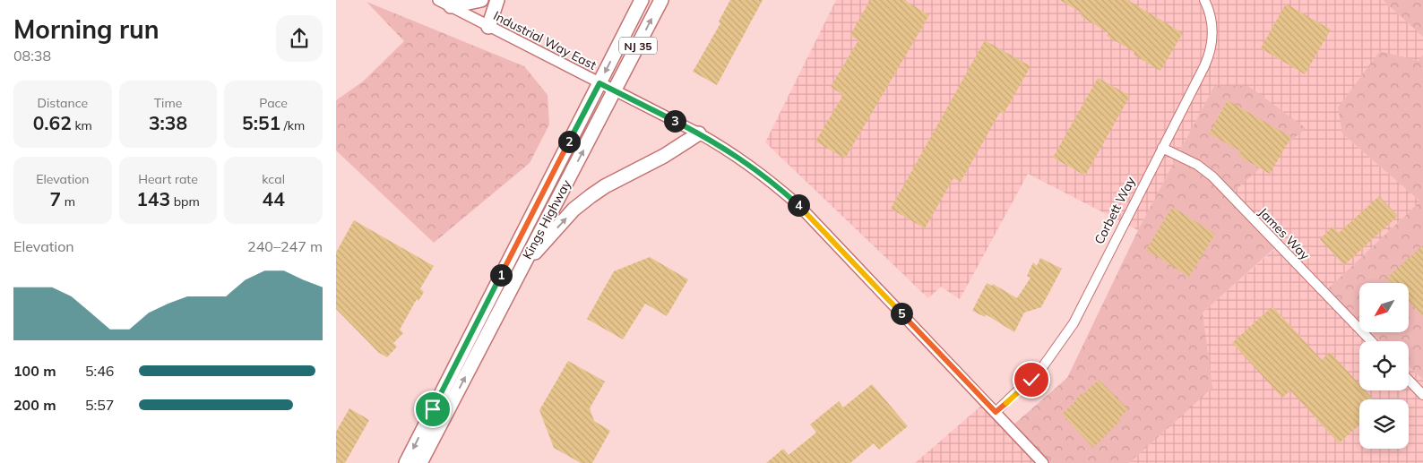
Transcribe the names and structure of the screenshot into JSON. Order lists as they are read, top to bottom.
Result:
{
  "streets": {
    "main road": ["NJ 35", "Kings Highway"],
    "street": ["Industrial Way East", "Corbett Way", "James Way"]
  },
  "crossings": [
    ["Industrial Way East", "Corbett Way"],
    ["Industrial Way East", "Kings Highway"],
    ["Corbett Way", "James Way"]
  ],
  "north": "bottom left",
  "page": {
    "heading": ["Morning run", "08:38"],
    "stats": [
      ["Distance", "0.62 km"],
      ["Time", "3:38"],
      ["Pace", "5:51 /km"],
      ["Elevation", "7 m"],
      ["Heart rate", "143 bpm"],
      ["kcal", "44"]
    ],
    "pins": [
      "3",
      "2",
      "4",
      "1",
      "5"
    ],
    "chart": ["Elevation", "240–247 m"],
    "list": [
      {
        "name": "100 m",
        "note": "5:46"
      },
      {
        "name": "200 m",
        "note": "5:57"
      }
    ]
  }
}
